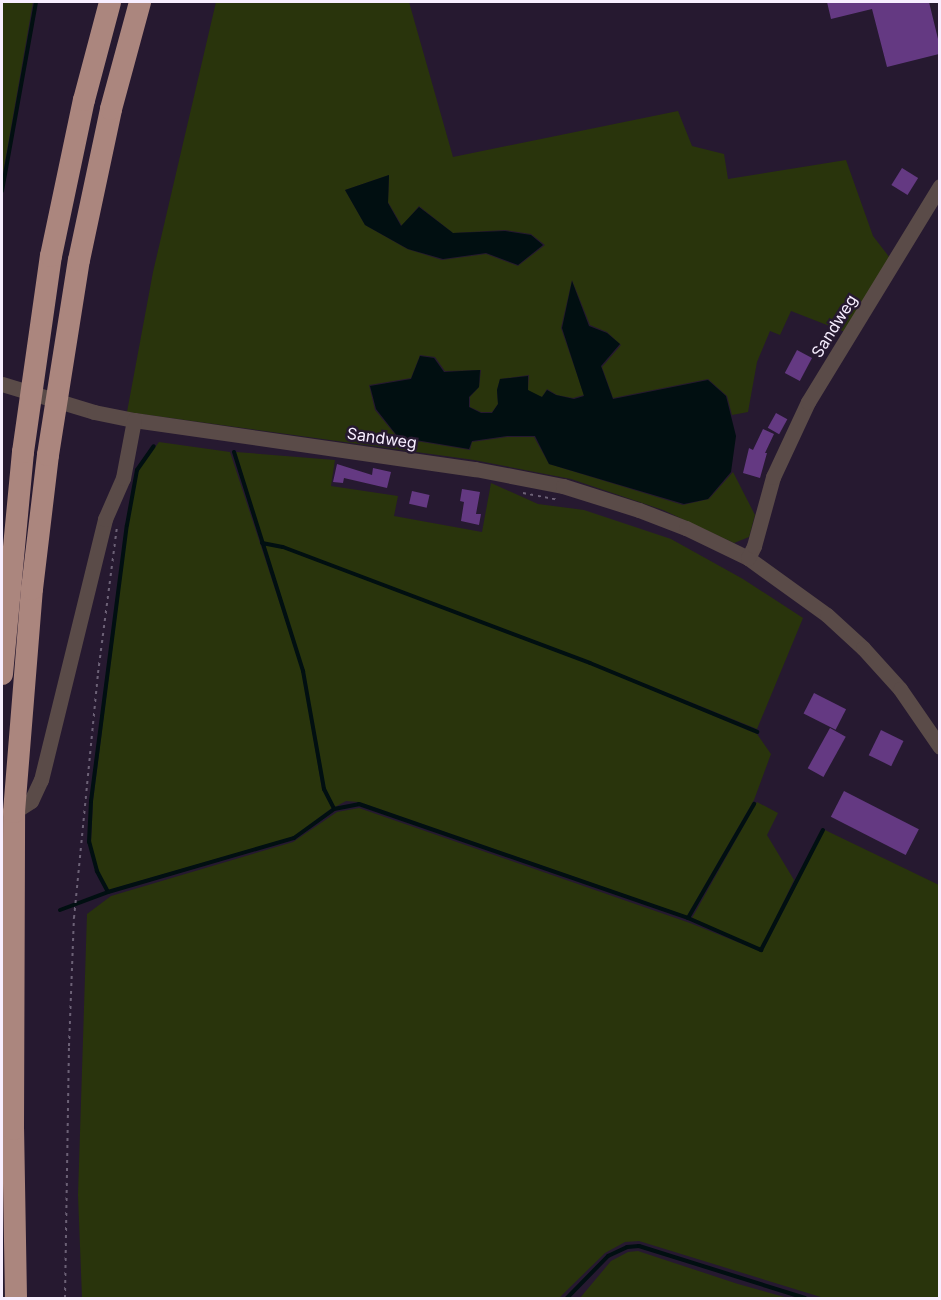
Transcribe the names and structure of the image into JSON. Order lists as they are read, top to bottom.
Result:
{
  "streets": {
    "street": ["Sandweg"]
  }
}
